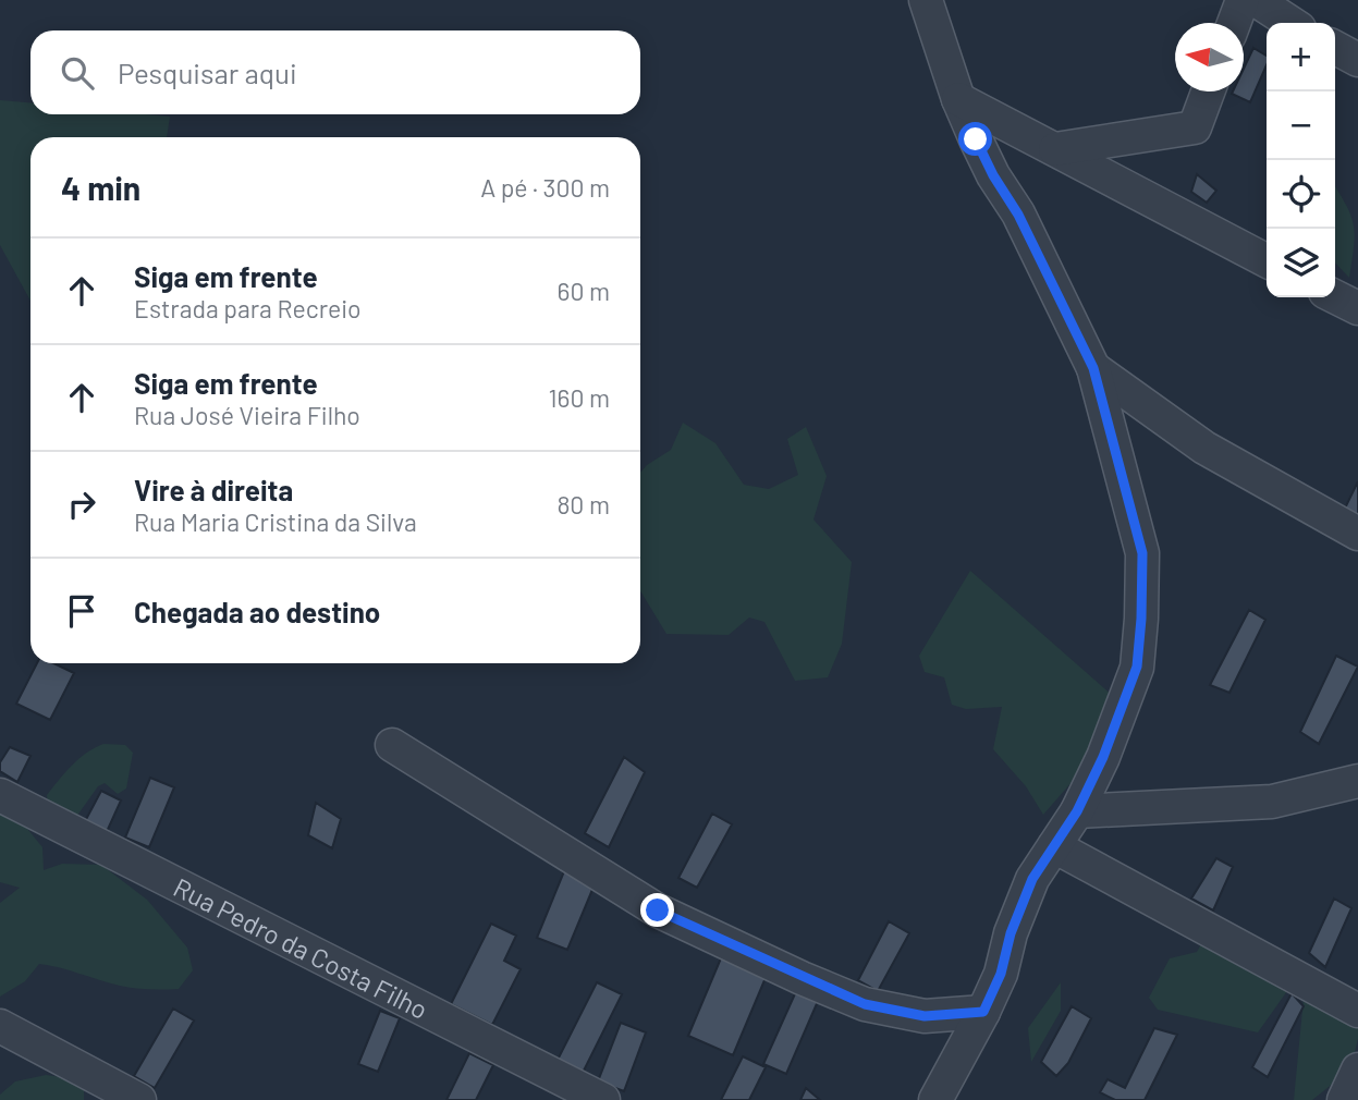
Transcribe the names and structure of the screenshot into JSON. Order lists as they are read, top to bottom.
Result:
{
  "streets": {
    "street": ["Rua Pedro da Costa Filho"]
  },
  "north": "left",
  "page": {
    "map_buttons": ["+", "−"],
    "search": "Pesquisar aqui",
    "heading": ["4 min", "A pé · 300 m"],
    "list": [
      ["Siga em frente", "Estrada para Recreio", "60 m"],
      ["Siga em frente", "Rua José Vieira Filho", "160 m"],
      ["Vire à direita", "Rua Maria Cristina da Silva", "80 m"],
      "Chegada ao destino"
    ]
  }
}
